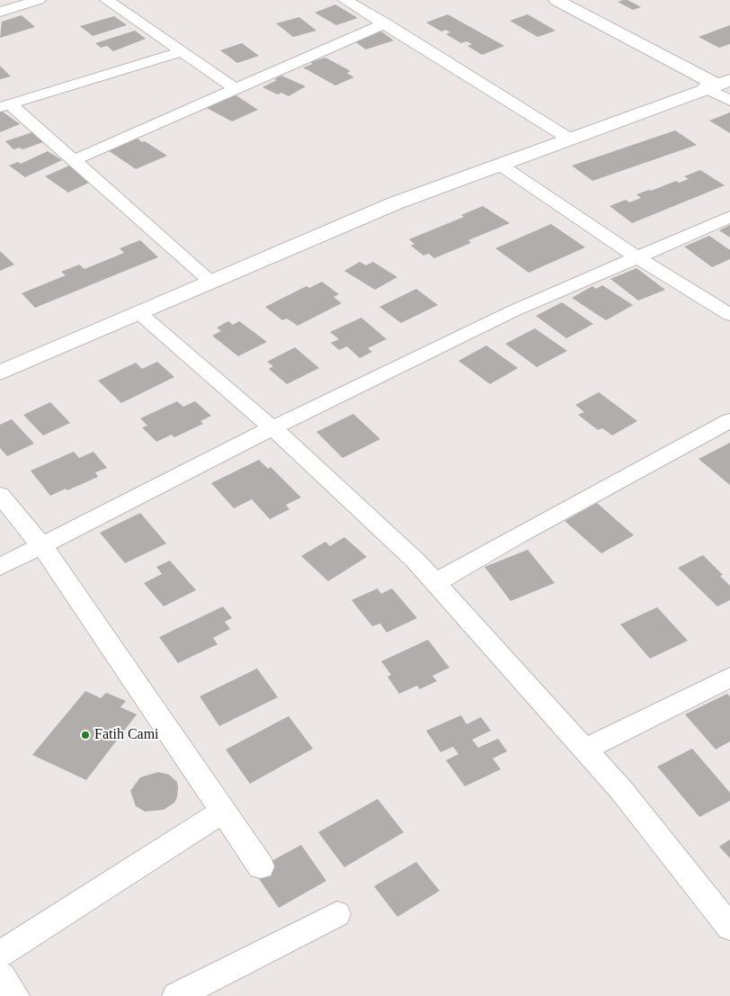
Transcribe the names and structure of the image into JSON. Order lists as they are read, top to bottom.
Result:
{
  "places": ["Fatih Cami"]
}
